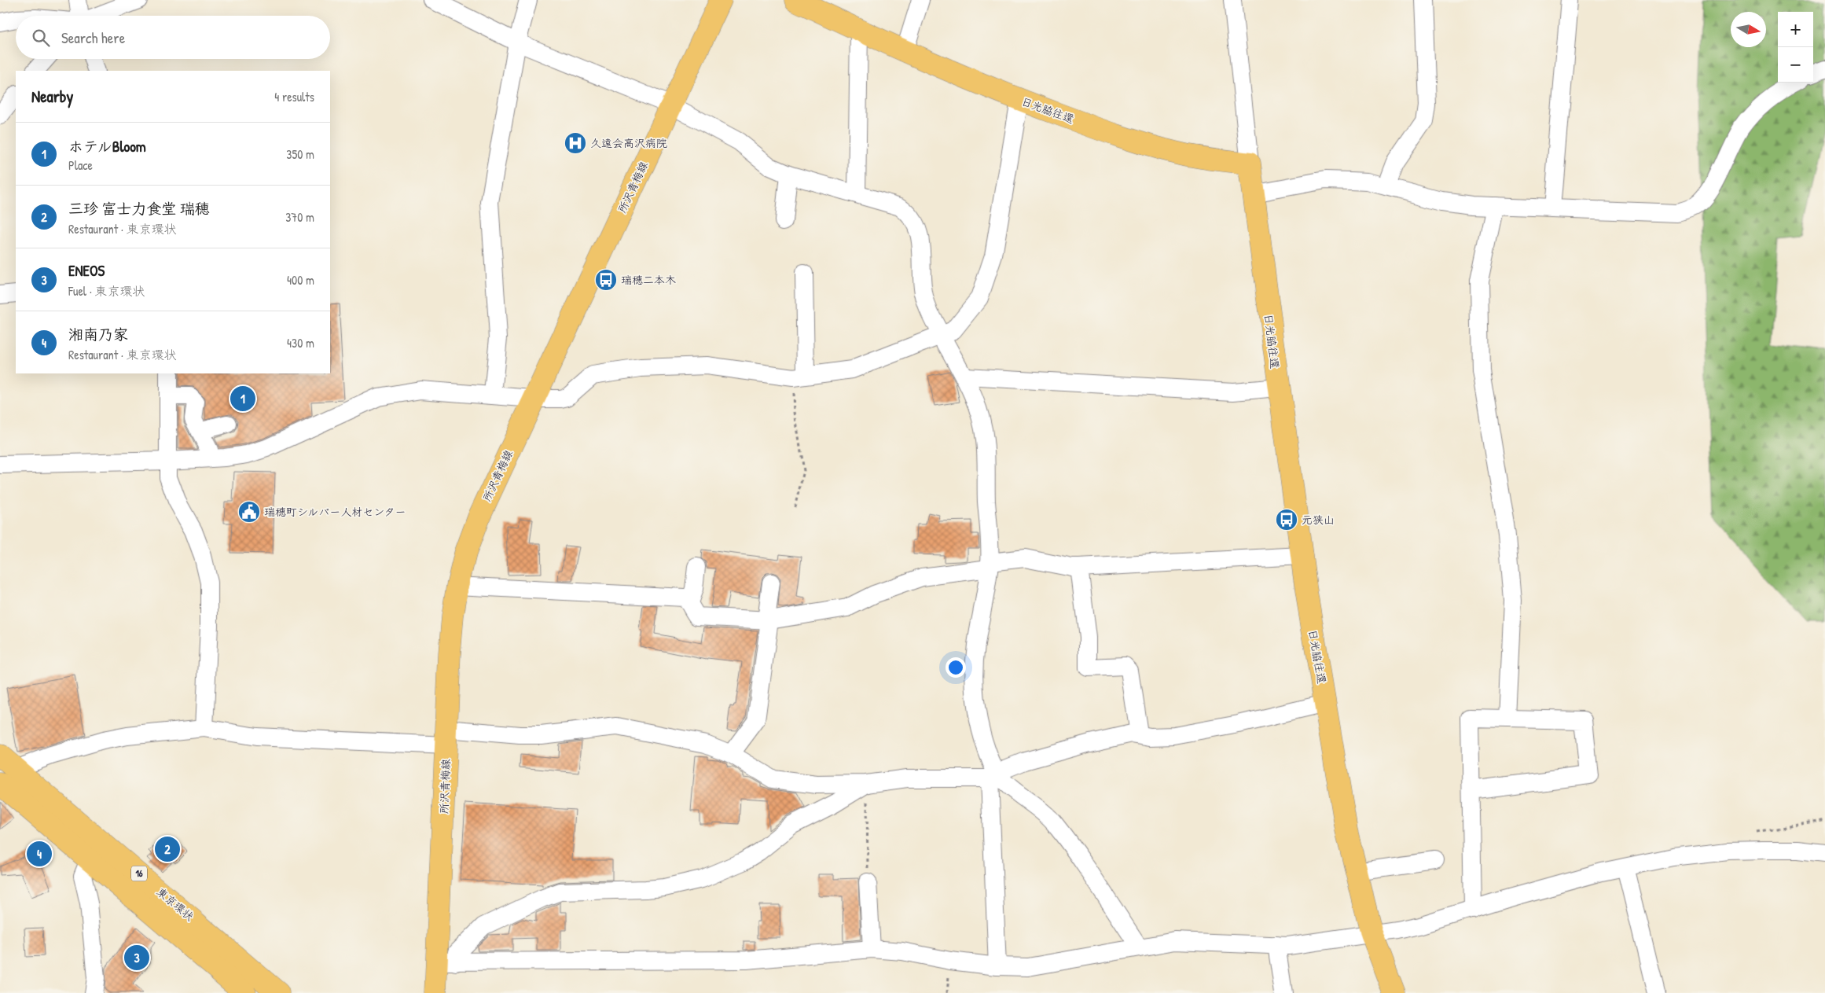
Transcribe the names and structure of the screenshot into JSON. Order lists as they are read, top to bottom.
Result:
{
  "streets": {
    "main road": [
      "日光脇往還",
      "所沢青梅線",
      "16",
      "東京環状"
    ]
  },
  "places": {
    "hospital": ["久遠会高沢病院"],
    "bus stop": ["瑞穂二本木", "元狭山"],
    "public building": ["瑞穂町シルバー人材センター"]
  },
  "north": "right",
  "page": {
    "map_buttons": ["+", "−"],
    "search": "Search here",
    "heading": ["Nearby", "4 results"],
    "list": [
      {
        "mark": "1",
        "name": "ホテルBloom",
        "note": "Place",
        "value": "350 m"
      },
      {
        "mark": "2",
        "name": "三珍 富士力食堂 瑞穂",
        "note": "Restaurant · 東京環状",
        "value": "370 m"
      },
      {
        "mark": "3",
        "name": "ENEOS",
        "note": "Fuel · 東京環状",
        "value": "400 m"
      },
      {
        "mark": "4",
        "name": "湘南乃家",
        "note": "Restaurant · 東京環状",
        "value": "430 m"
      }
    ],
    "pins": [
      "1",
      "2",
      "4",
      "3"
    ]
  }
}
